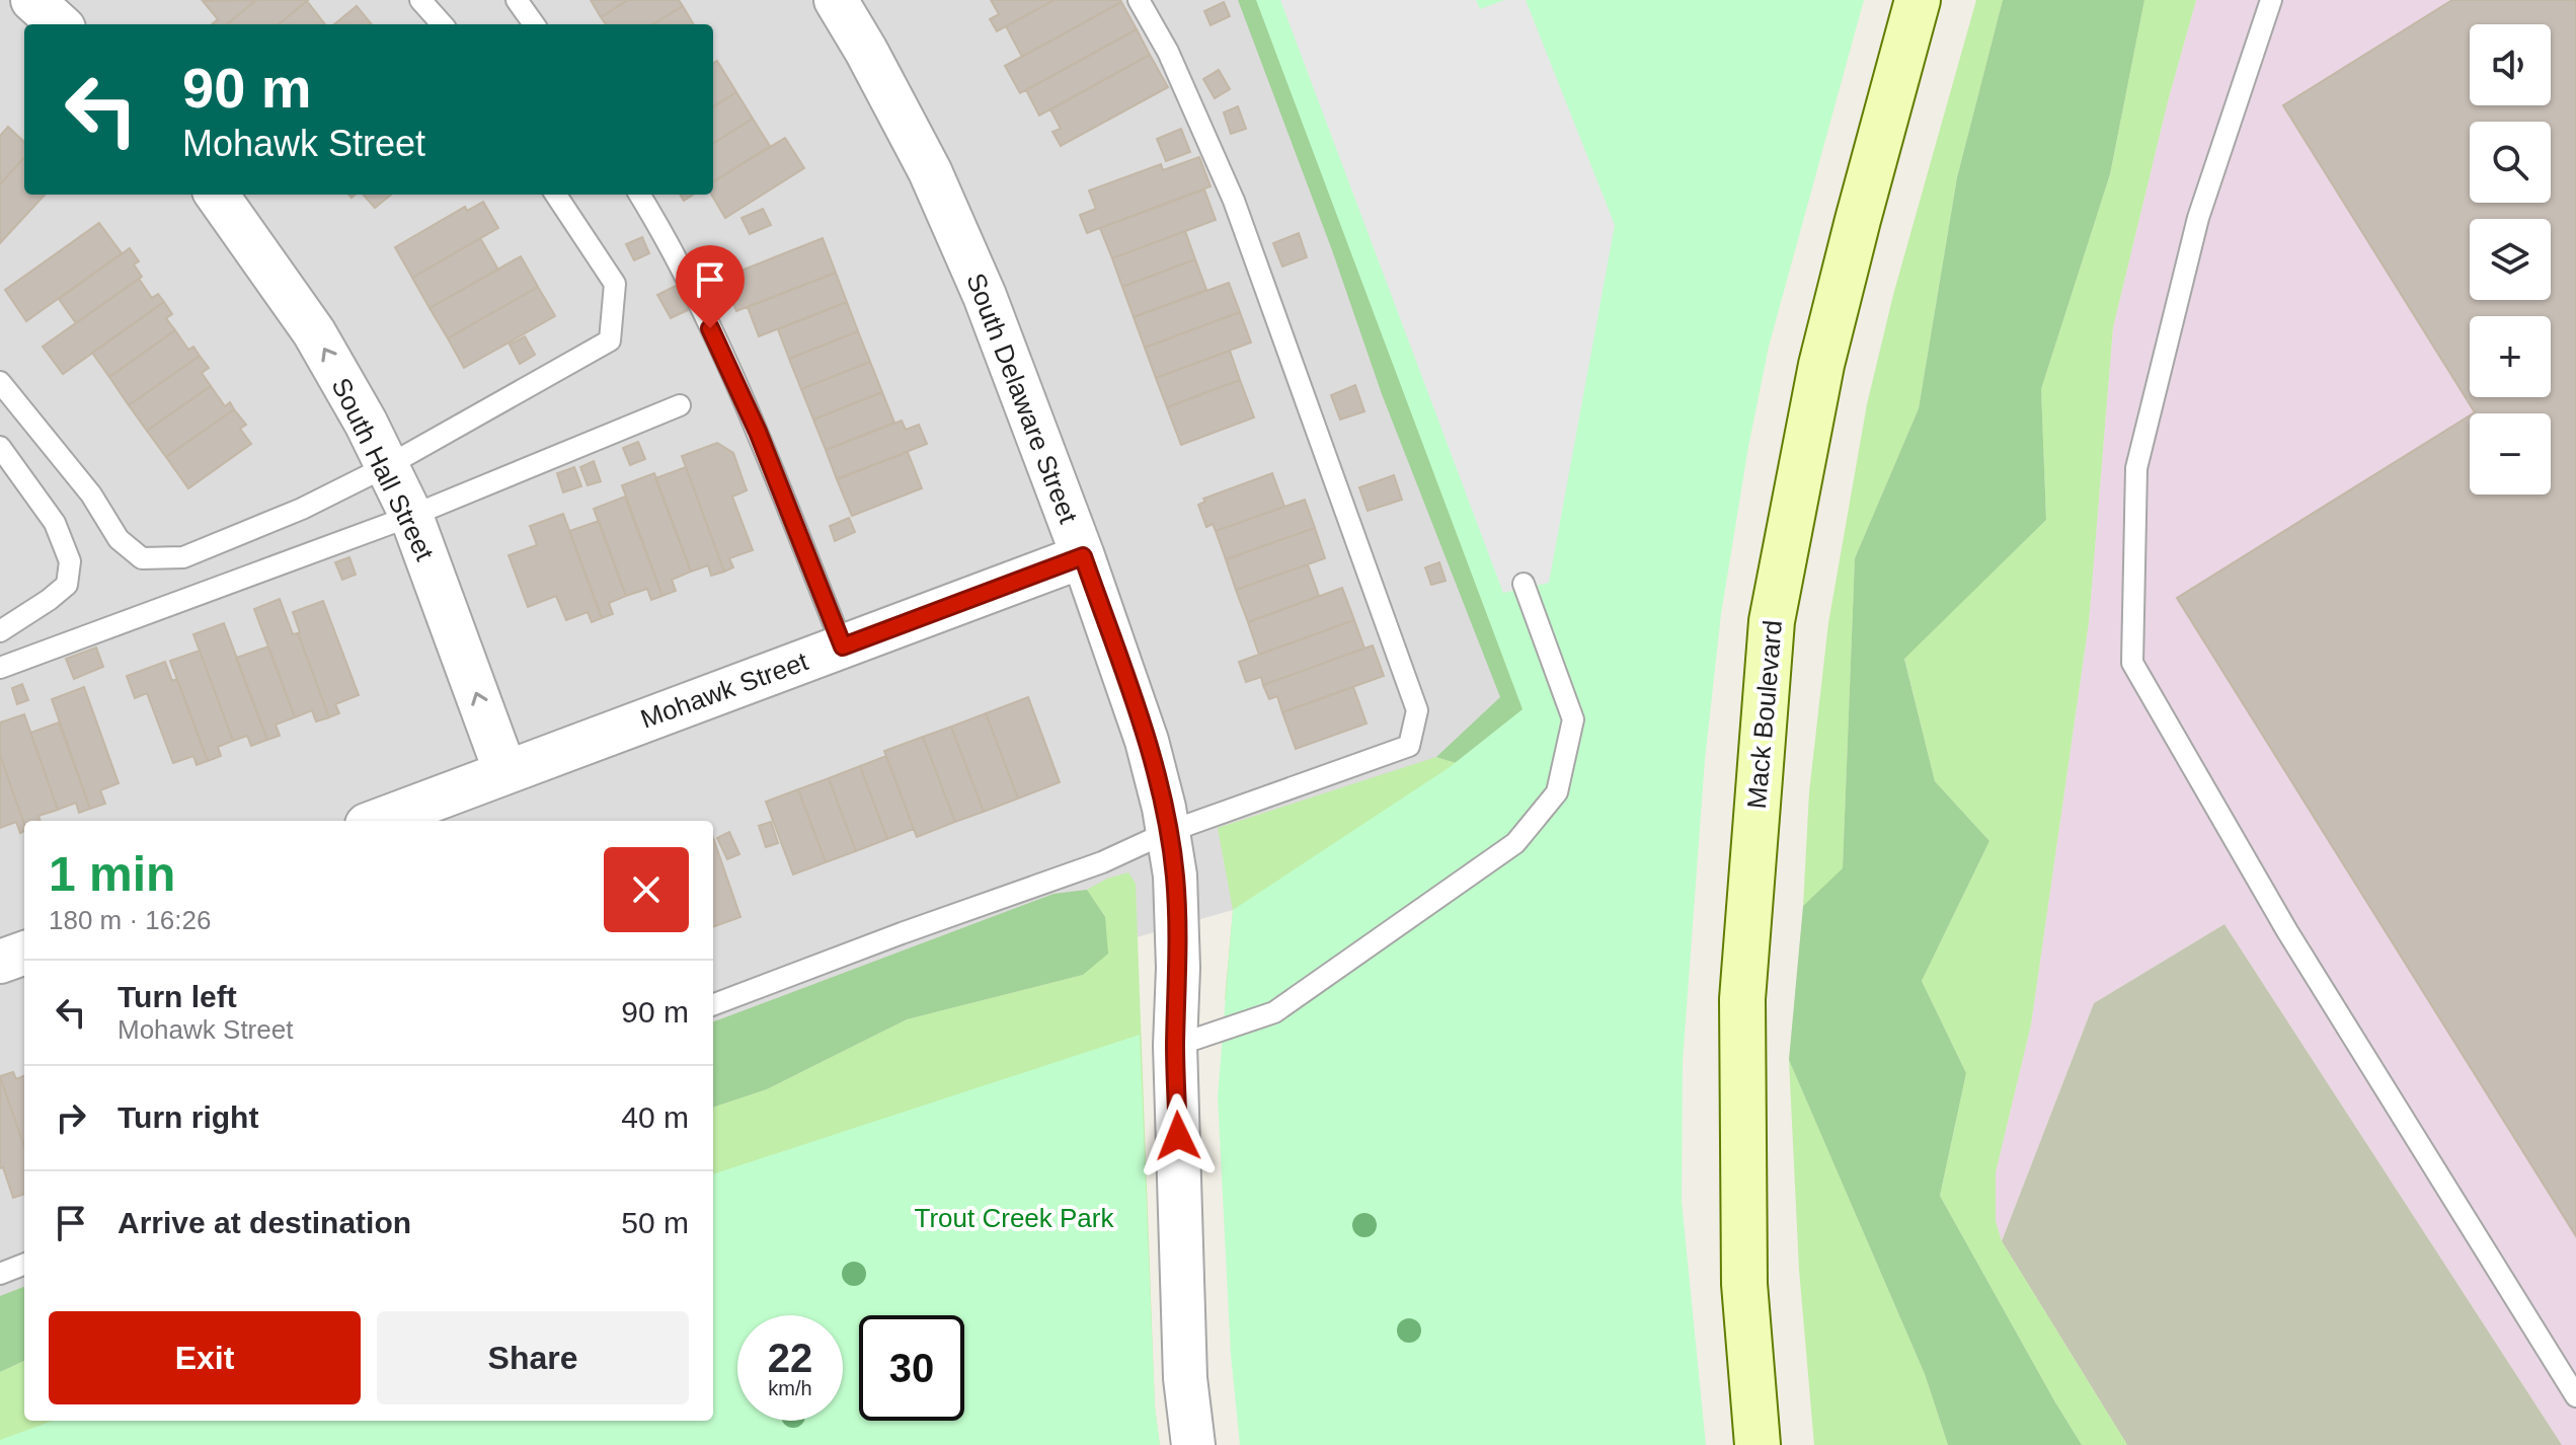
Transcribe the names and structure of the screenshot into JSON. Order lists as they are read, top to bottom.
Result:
{
  "streets": {
    "main road": ["Mack Boulevard"],
    "street": ["South Delaware Street", "South Hall Street", "Mohawk Street"]
  },
  "crossings": [
    ["South Delaware Street", "Mohawk Street"],
    ["South Hall Street", "Mohawk Street"]
  ],
  "one_way": ["South Hall Street"],
  "parks": ["Trout Creek Park"],
  "page": {
    "map_buttons": ["+", "−"],
    "turn": ["90 m", "Mohawk Street"],
    "heading": ["1 min", "180 m · 16:26"],
    "list": [
      {
        "name": "Turn left",
        "note": "Mohawk Street",
        "value": "90 m"
      },
      {
        "name": "Turn right",
        "value": "40 m"
      },
      {
        "name": "Arrive at destination",
        "value": "50 m"
      }
    ],
    "buttons": ["Exit", "Share"],
    "speed": "22 km/h",
    "limit": "30"
  }
}
